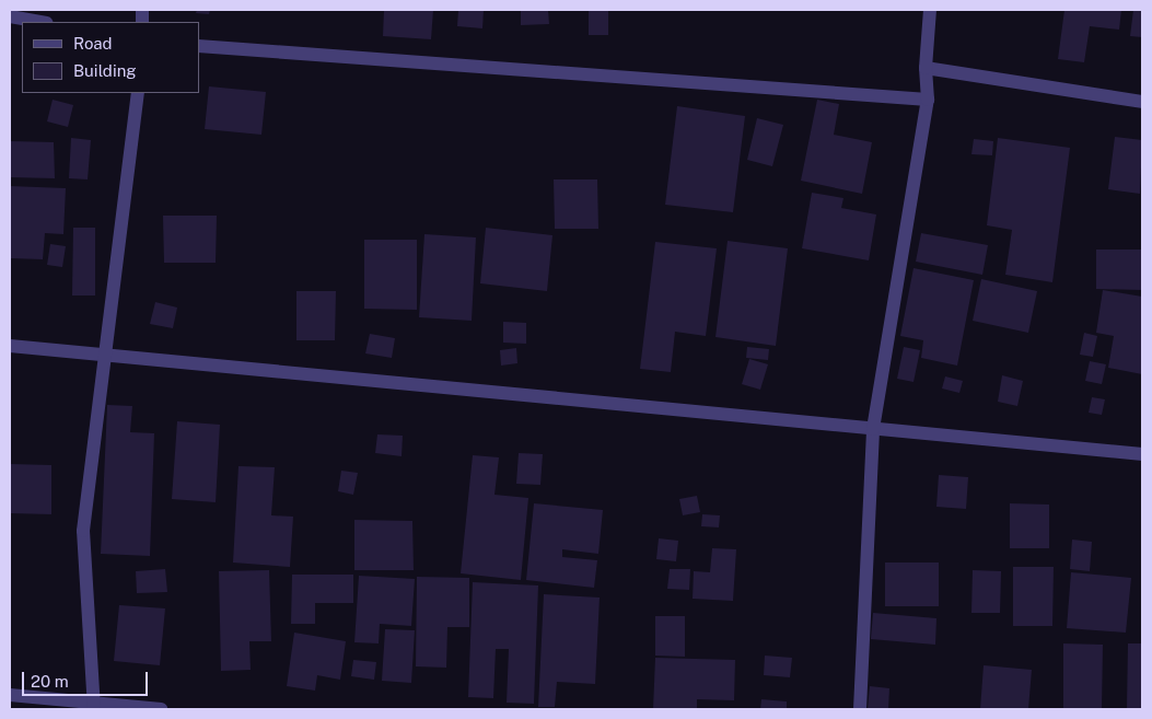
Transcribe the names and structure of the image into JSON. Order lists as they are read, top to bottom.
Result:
{
  "legend": ["Road", "Building"],
  "scale_bar": "20 m"
}
